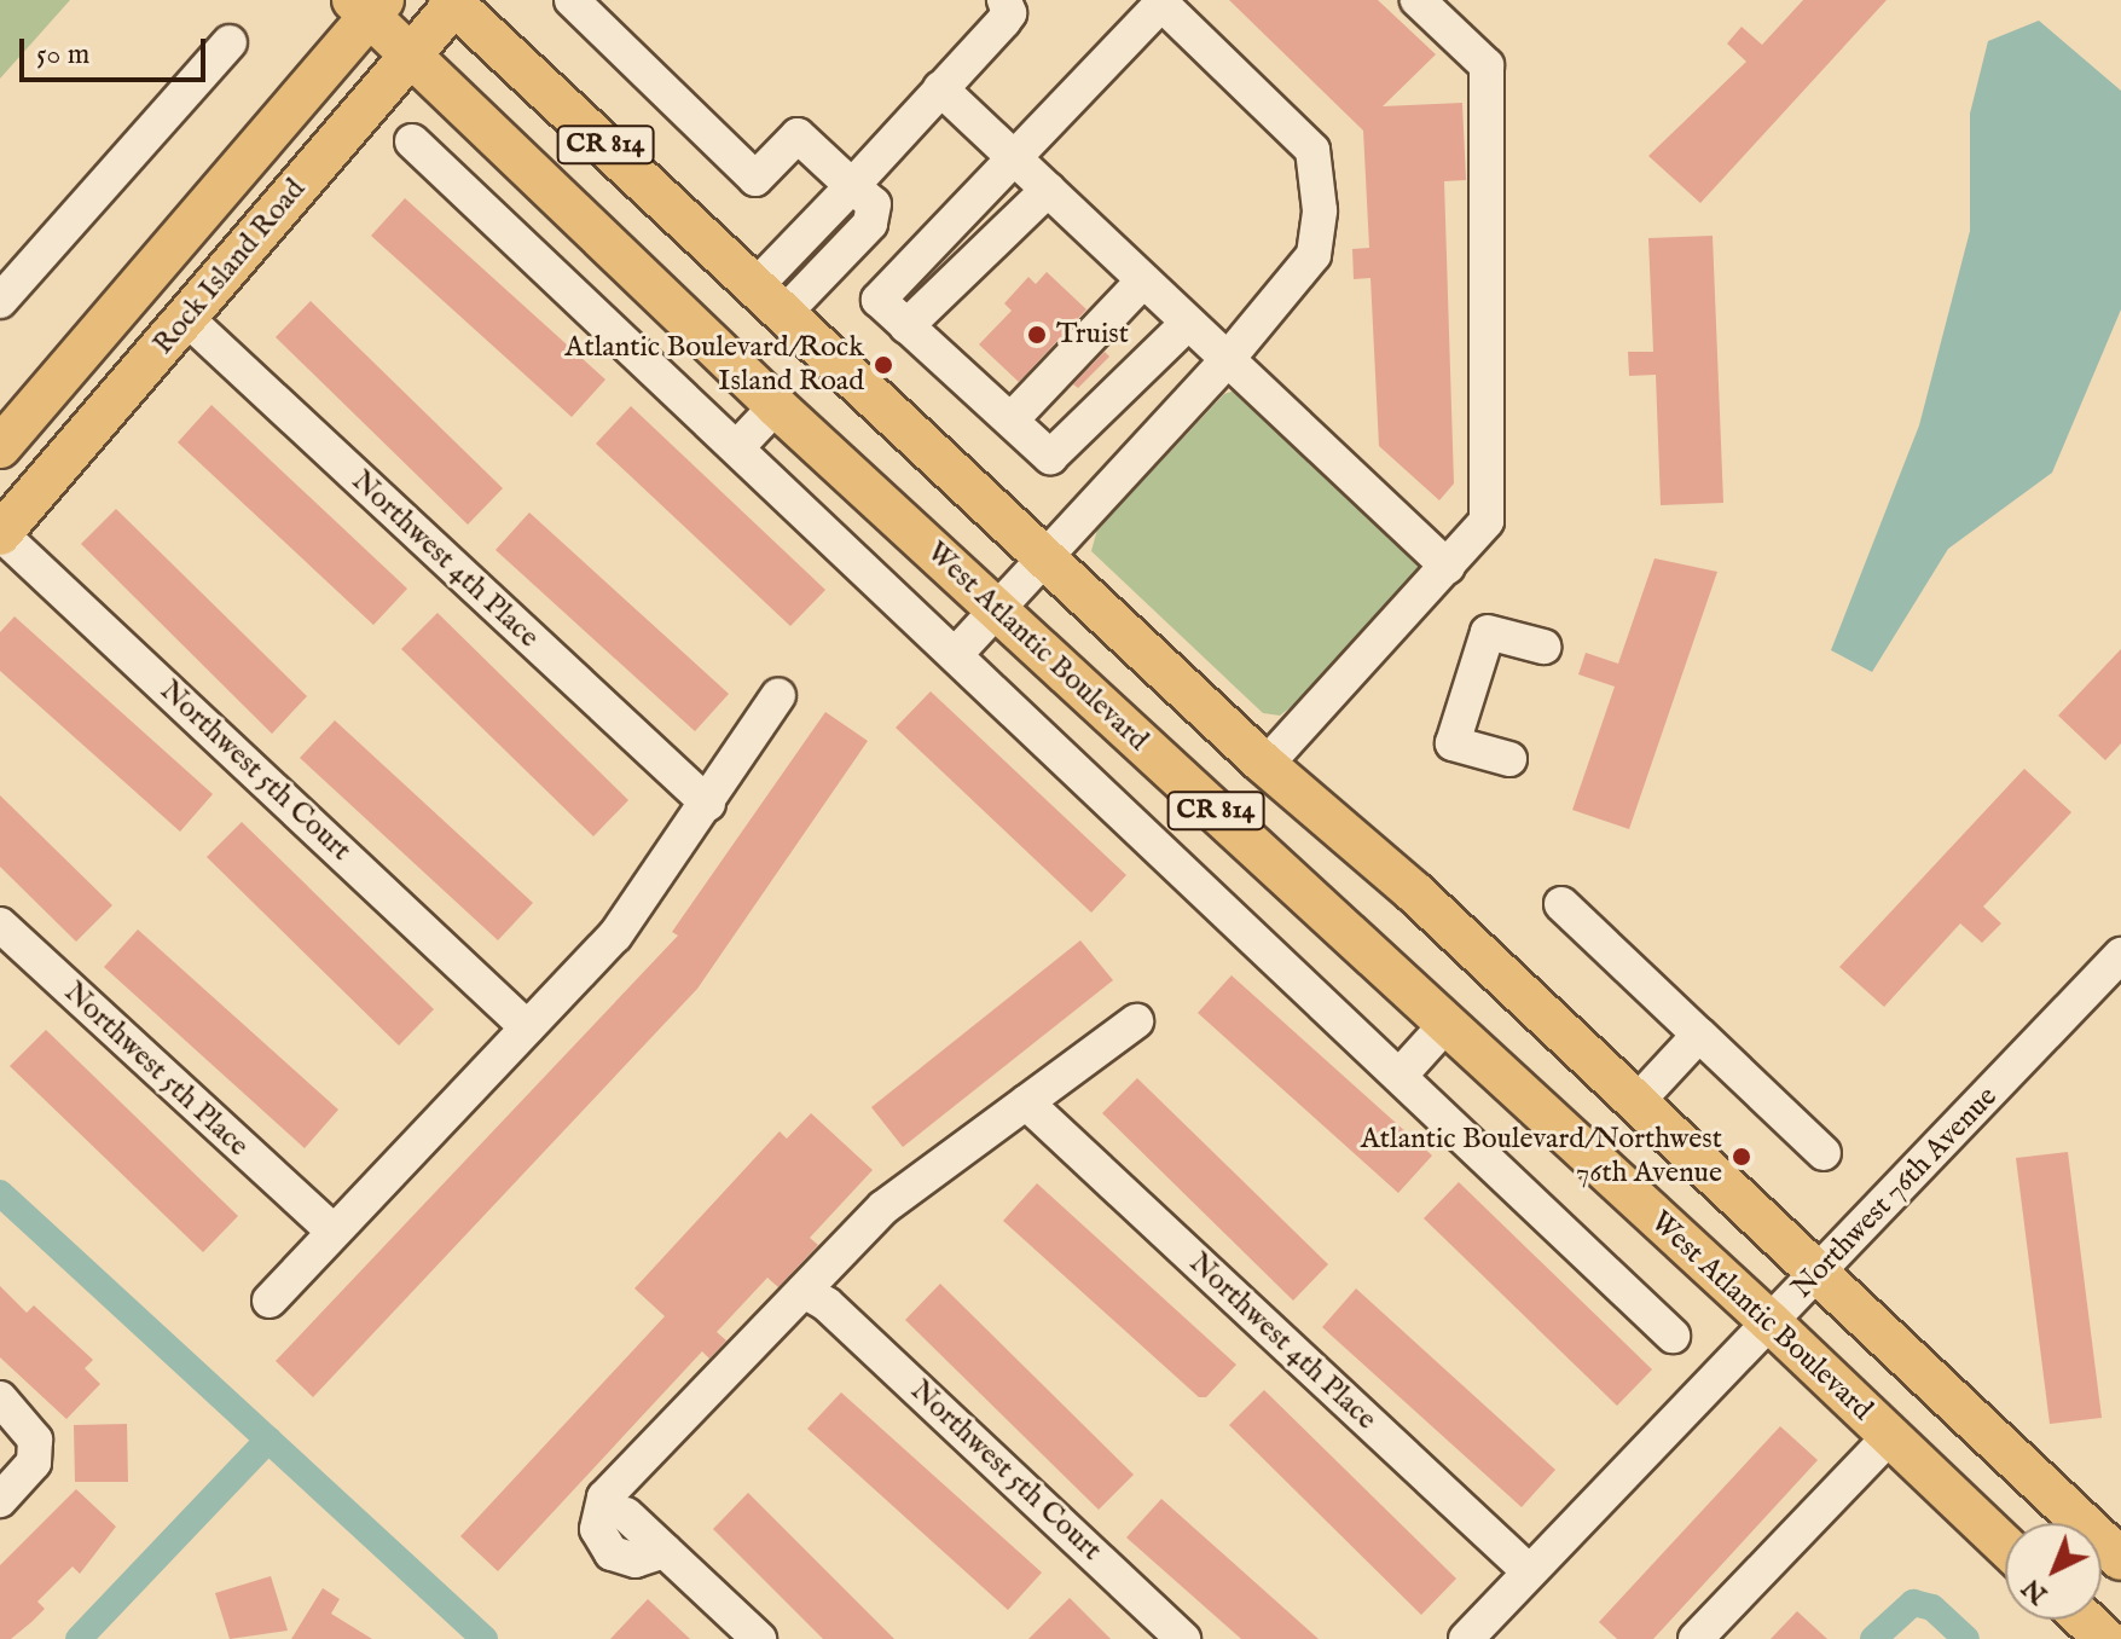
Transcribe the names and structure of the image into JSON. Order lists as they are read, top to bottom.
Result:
{
  "streets": {
    "main road": ["CR 814", "Rock Island Road", "West Atlantic Boulevard"],
    "street": [
      "Northwest 4th Place",
      "Northwest 5th Court",
      "Northwest 5th Place",
      "Northwest 76th Avenue"
    ]
  },
  "crossings": [
    ["CR 814", "Rock Island Road"],
    ["CR 814", "Northwest 76th Avenue"],
    ["Rock Island Road", "Northwest 4th Place"],
    ["Rock Island Road", "West Atlantic Boulevard"],
    ["Rock Island Road", "Northwest 5th Court"],
    ["Northwest 4th Place", "Northwest 76th Avenue"],
    ["West Atlantic Boulevard", "Northwest 76th Avenue"]
  ],
  "places": ["Truist", "Atlantic Boulevard/Rock Island Road", "Atlantic Boulevard/Northwest 76th Avenue"],
  "scale_bar": "50 m",
  "north": "bottom left"
}
